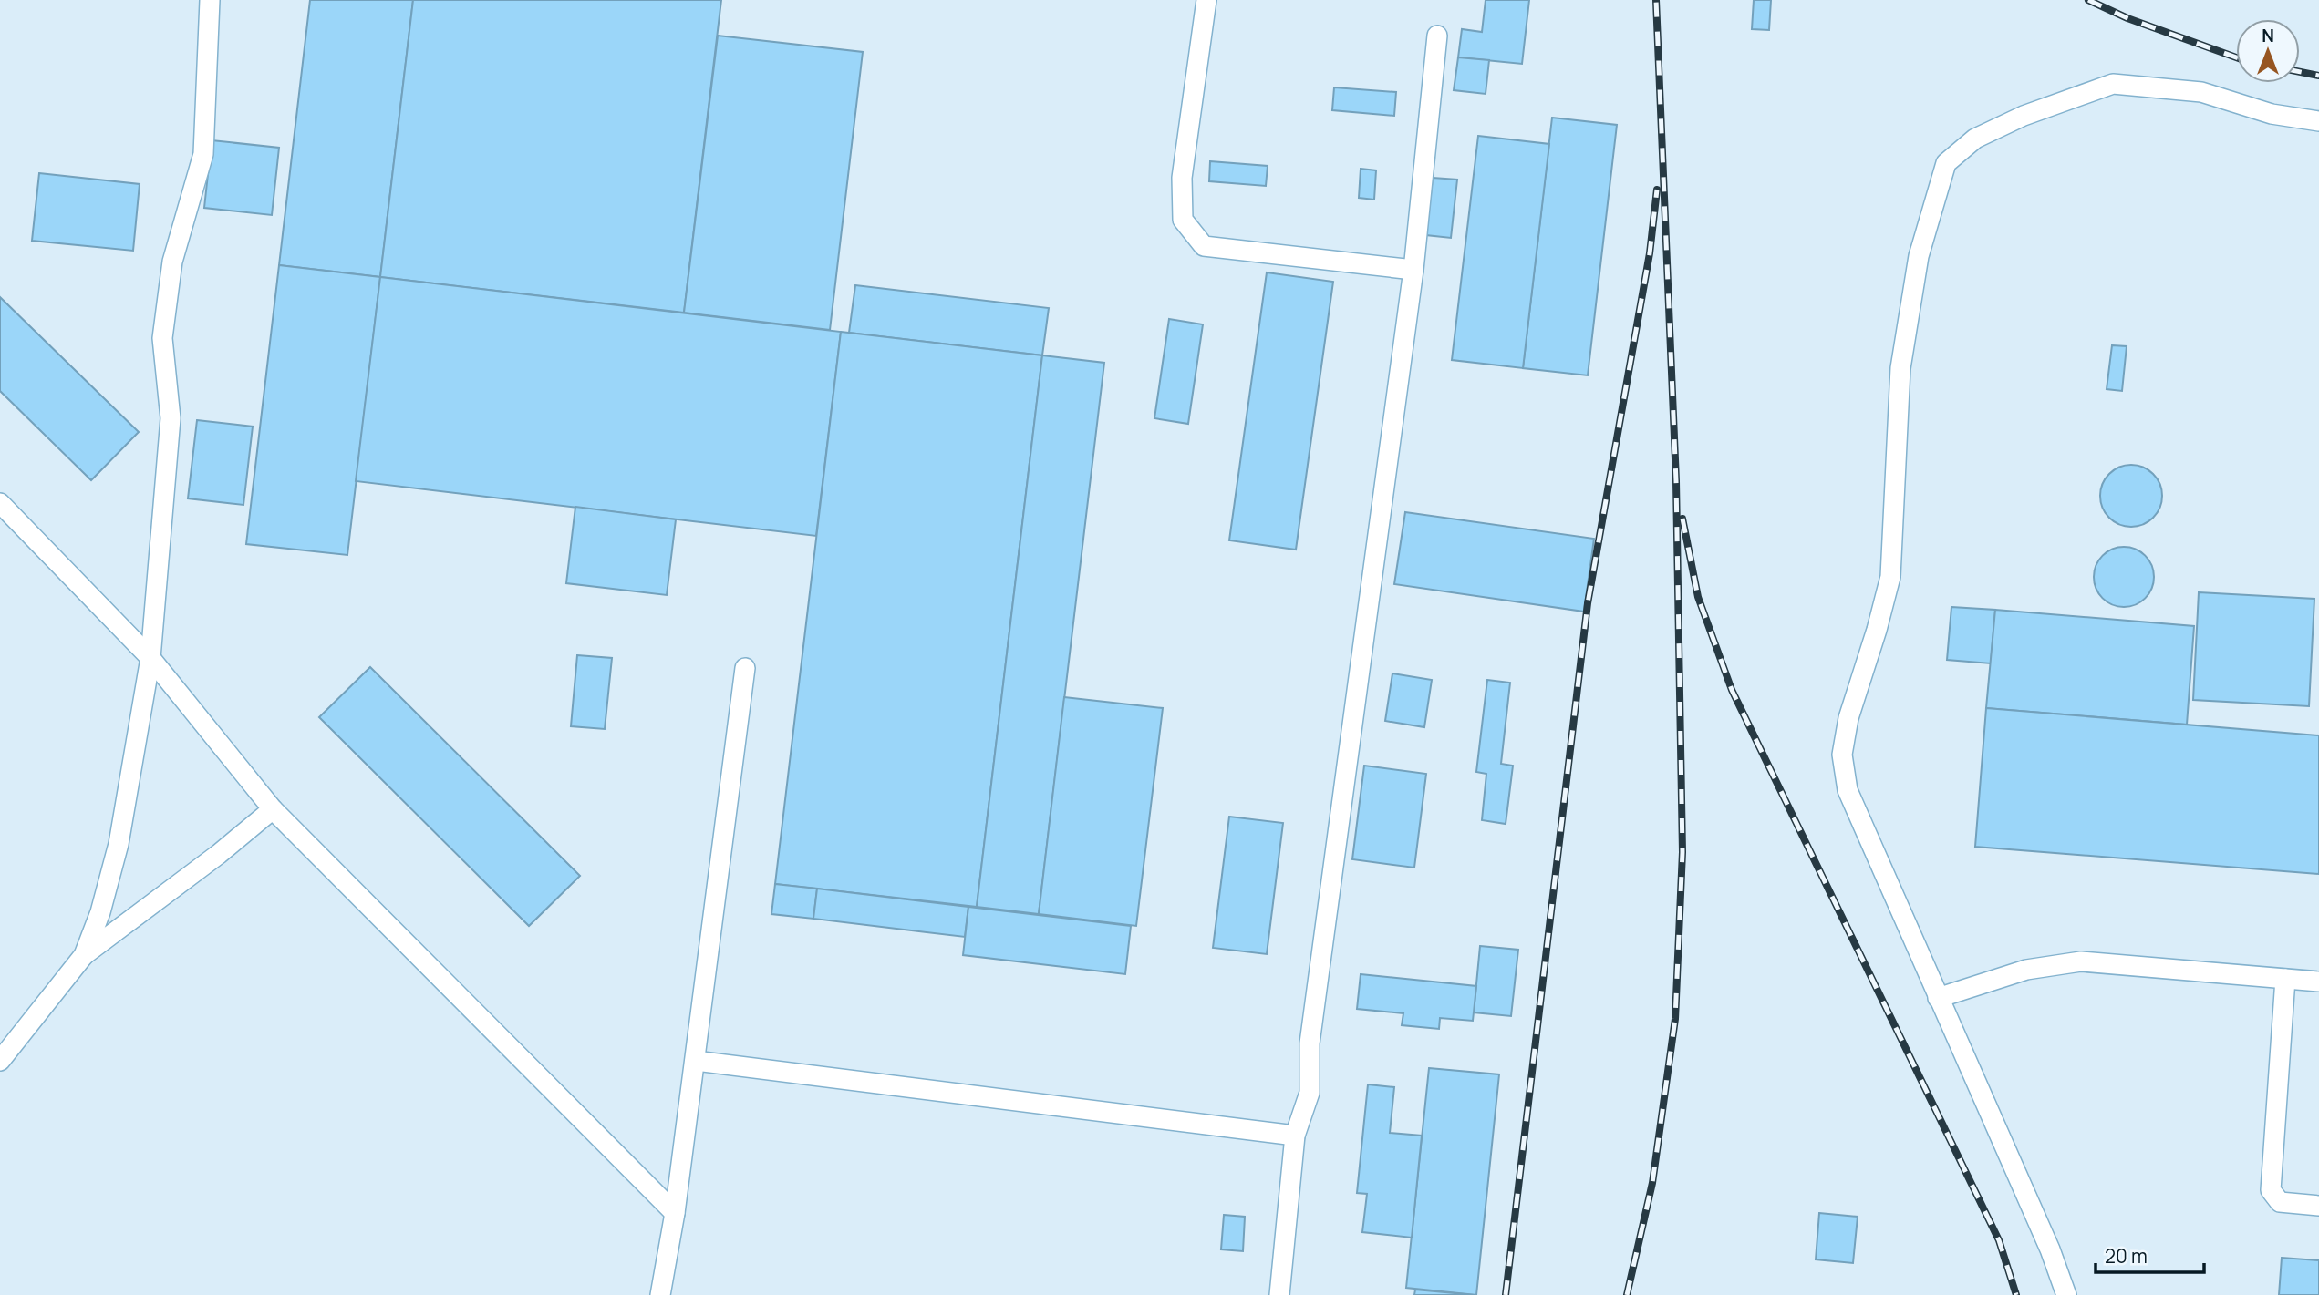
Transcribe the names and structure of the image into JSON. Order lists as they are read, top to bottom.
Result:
{
  "scale_bar": "20 m",
  "north": "top"
}
